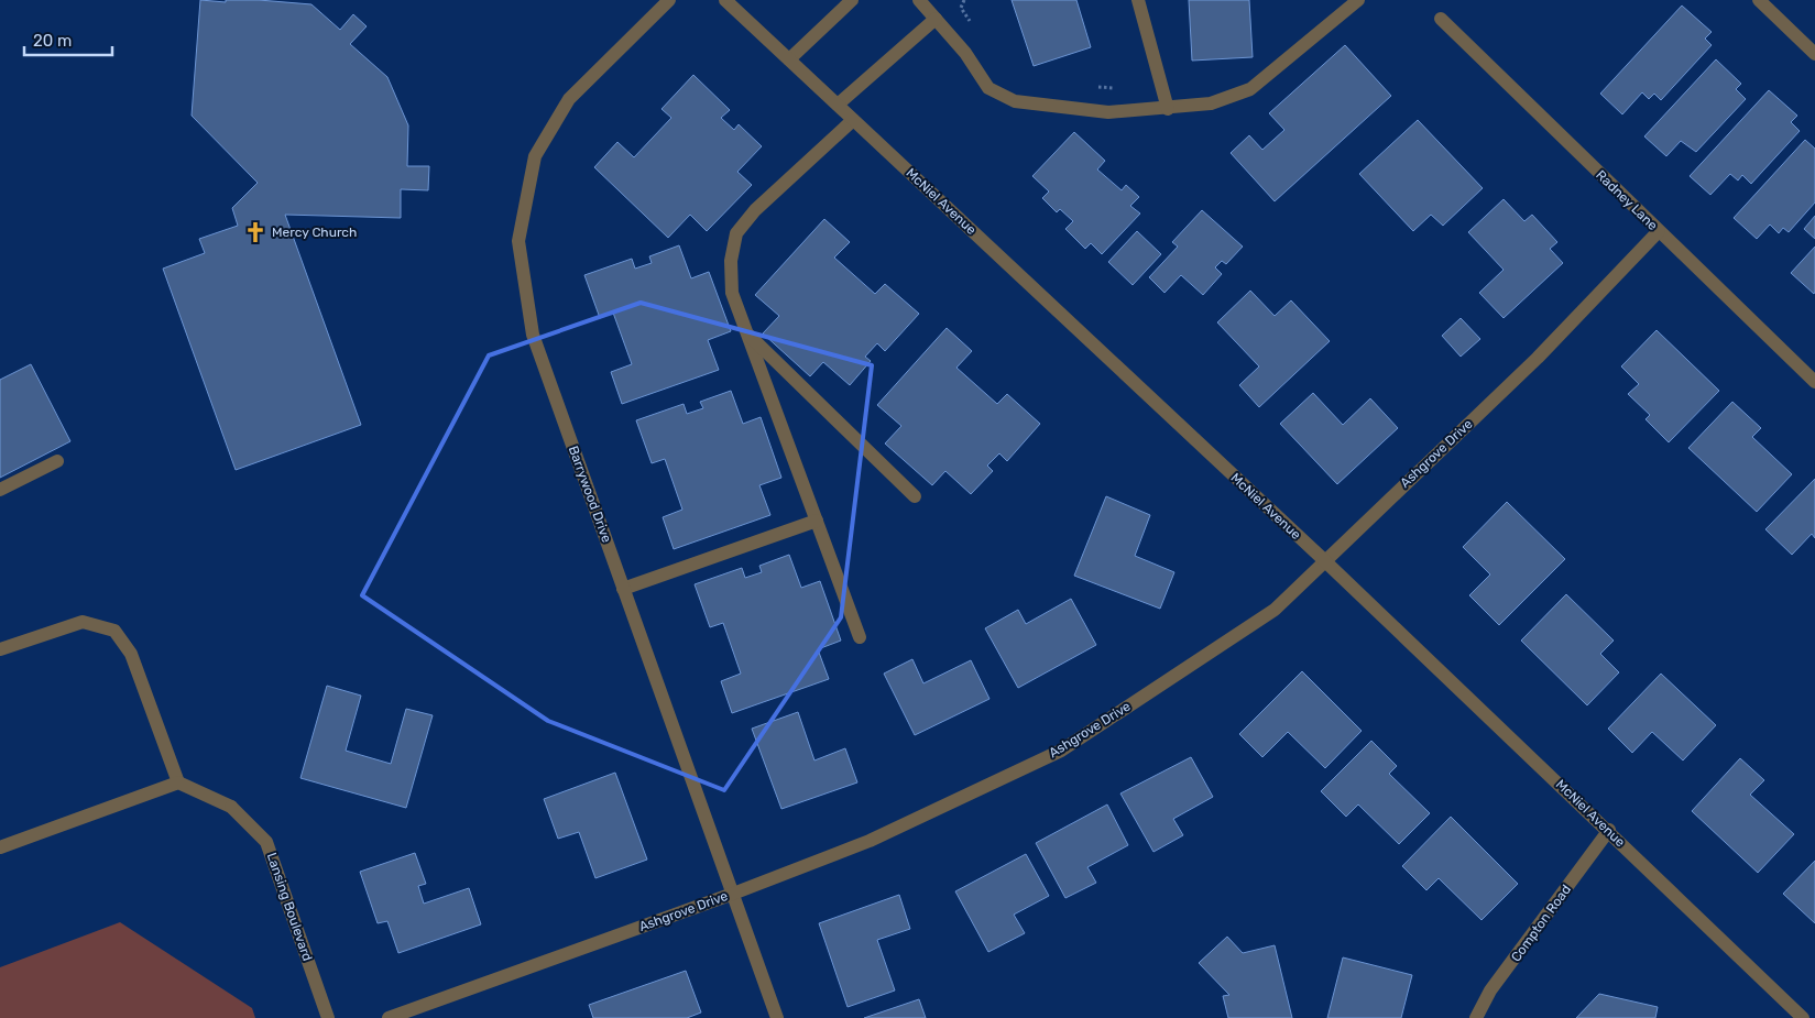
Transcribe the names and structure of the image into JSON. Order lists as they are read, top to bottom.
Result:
{
  "streets": {
    "street": [
      "Radney Lane",
      "McNiel Avenue",
      "Ashgrove Drive",
      "Barrywood Drive",
      "Lansing Boulevard",
      "Compton Road"
    ]
  },
  "crossings": [
    ["Radney Lane", "Ashgrove Drive"],
    ["McNiel Avenue", "Ashgrove Drive"],
    ["McNiel Avenue", "Compton Road"],
    ["Ashgrove Drive", "Barrywood Drive"]
  ],
  "places": {
    "church": ["Mercy Church"]
  },
  "scale_bar": "20 m"
}
